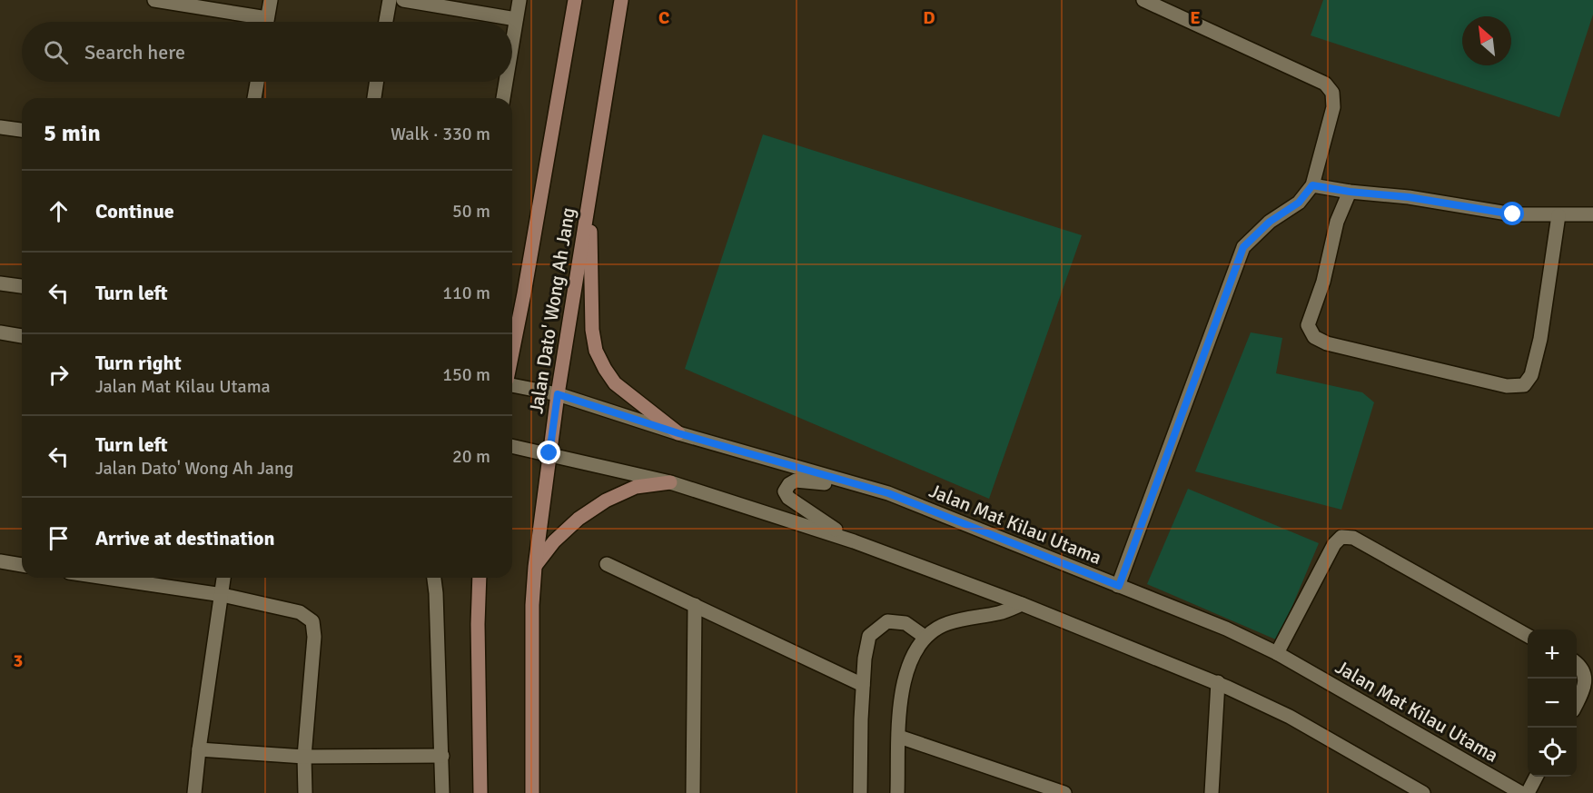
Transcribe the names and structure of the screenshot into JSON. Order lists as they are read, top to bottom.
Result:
{
  "streets": {
    "main road": ["Jalan Dato' Wong Ah Jang"],
    "street": ["Jalan Mat Kilau Utama"]
  },
  "crossings": [
    ["Jalan Dato' Wong Ah Jang", "Jalan Mat Kilau Utama"]
  ],
  "north": "top left",
  "page": {
    "search": "Search here",
    "heading": ["5 min", "Walk · 330 m"],
    "list": [
      ["Continue", "50 m"],
      ["Turn left", "110 m"],
      ["Turn right", "Jalan Mat Kilau Utama", "150 m"],
      ["Turn left", "Jalan Dato' Wong Ah Jang", "20 m"],
      "Arrive at destination"
    ],
    "map_buttons": ["+", "−"]
  },
  "grid": {
    "columns": ["C", "D", "E"],
    "rows": ["3"]
  }
}
